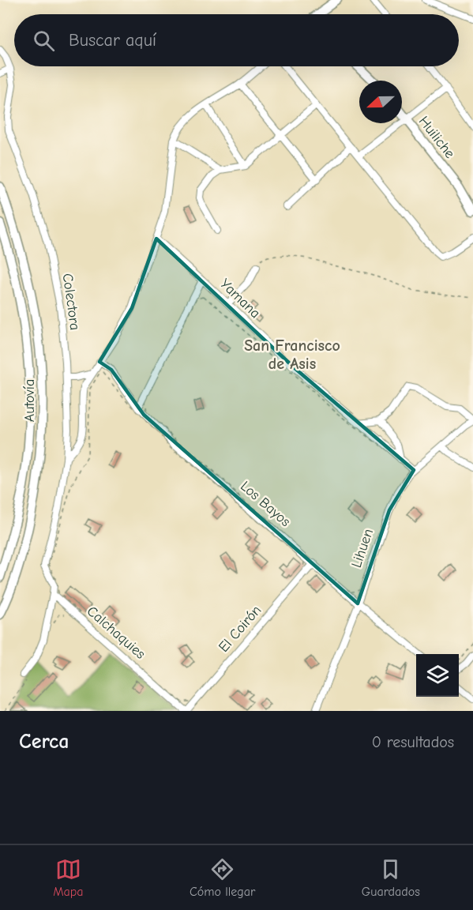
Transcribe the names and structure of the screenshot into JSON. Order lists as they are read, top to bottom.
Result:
{
  "streets": {
    "street": [
      "Huiliche",
      "Yamana",
      "Colectora",
      "Autovía",
      "Los Bayos",
      "Lihuen",
      "El Coirón",
      "Calchaquies"
    ]
  },
  "crossings": [
    ["Yamana", "Lihuen"],
    ["Colectora", "Calchaquies"],
    ["Los Bayos", "Lihuen"],
    ["Los Bayos", "El Coirón"],
    ["El Coirón", "Calchaquies"]
  ],
  "districts": ["San Francisco de Asis"],
  "north": "left",
  "page": {
    "search": "Buscar aquí",
    "heading": ["Cerca", "0 resultados"],
    "nav": ["Mapa", "Cómo llegar", "Guardados"]
  }
}
